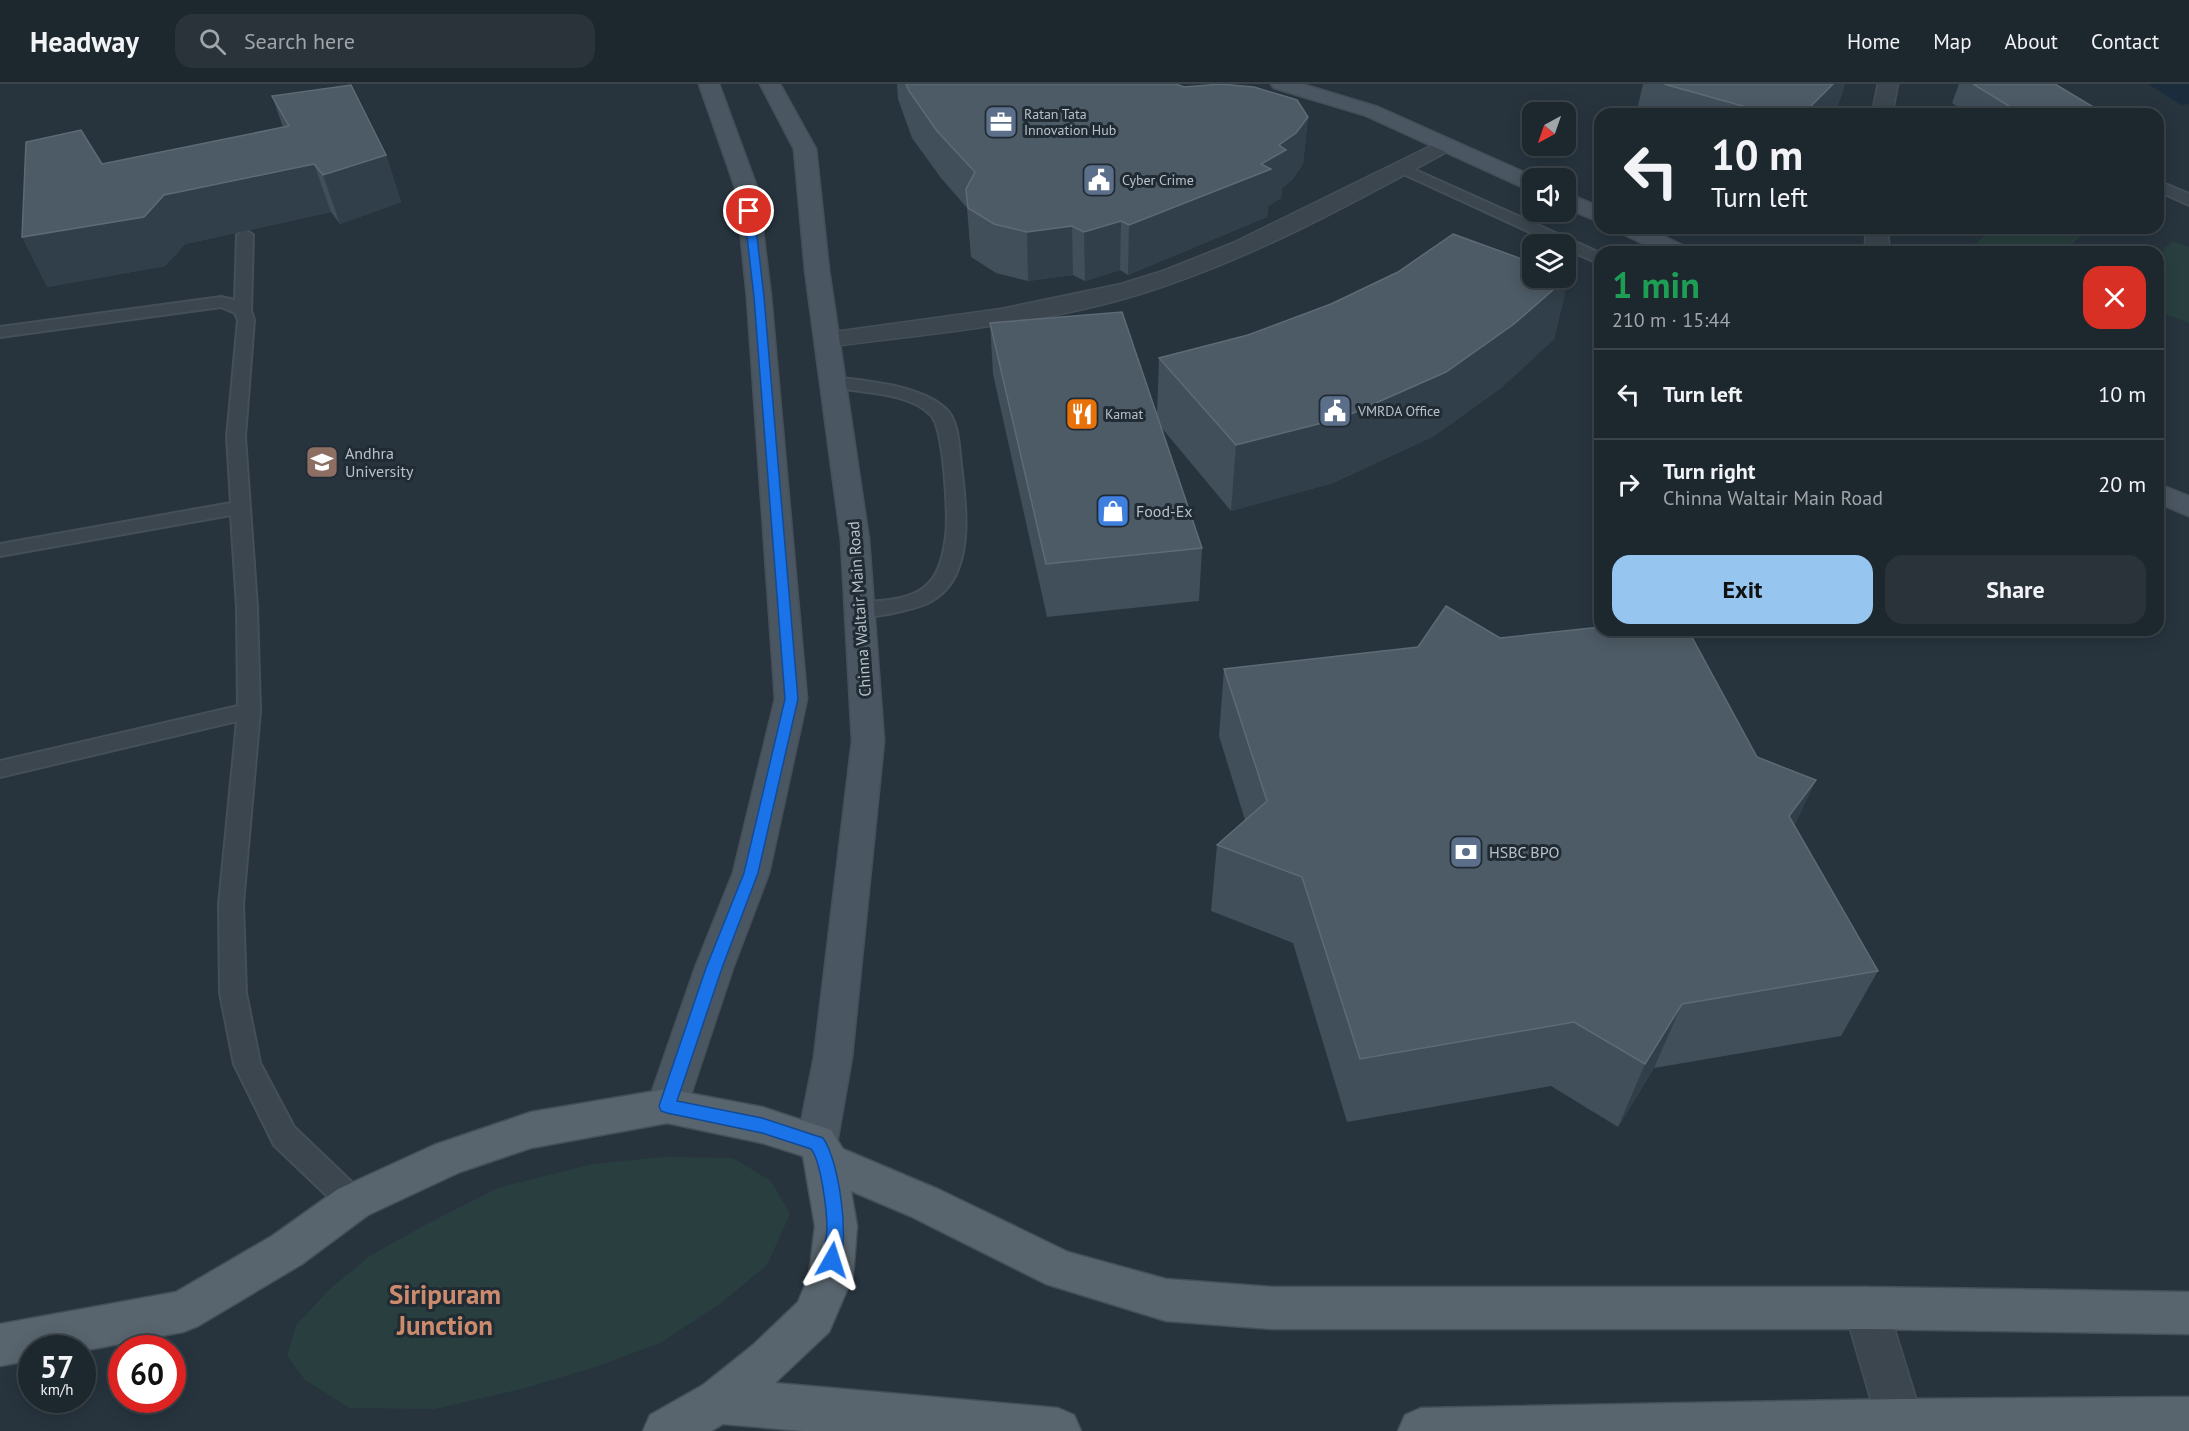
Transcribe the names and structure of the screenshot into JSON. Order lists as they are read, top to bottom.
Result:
{
  "streets": {
    "street": ["Chinna Waltair Main Road"]
  },
  "districts": ["Siripuram Junction"],
  "places": {
    "office": ["Ratan Tata Innovation Hub"],
    "public building": ["Cyber Crime", "VMRDA Office"],
    "restaurant": ["Kamat"],
    "school or university": ["Andhra University"],
    "shop": ["Food-Ex"],
    "bank": ["HSBC BPO"]
  },
  "north": "bottom left",
  "page": {
    "header": "Headway",
    "search": "Search here",
    "nav": [
      "Home",
      "Map",
      "About",
      "Contact"
    ],
    "turn": ["10 m", "Turn left"],
    "heading": ["1 min", "210 m · 15:44"],
    "list": [
      {
        "name": "Turn left",
        "value": "10 m"
      },
      {
        "name": "Turn right",
        "note": "Chinna Waltair Main Road",
        "value": "20 m"
      }
    ],
    "buttons": ["Exit", "Share"],
    "speed": "57 km/h",
    "limit": "60"
  }
}
